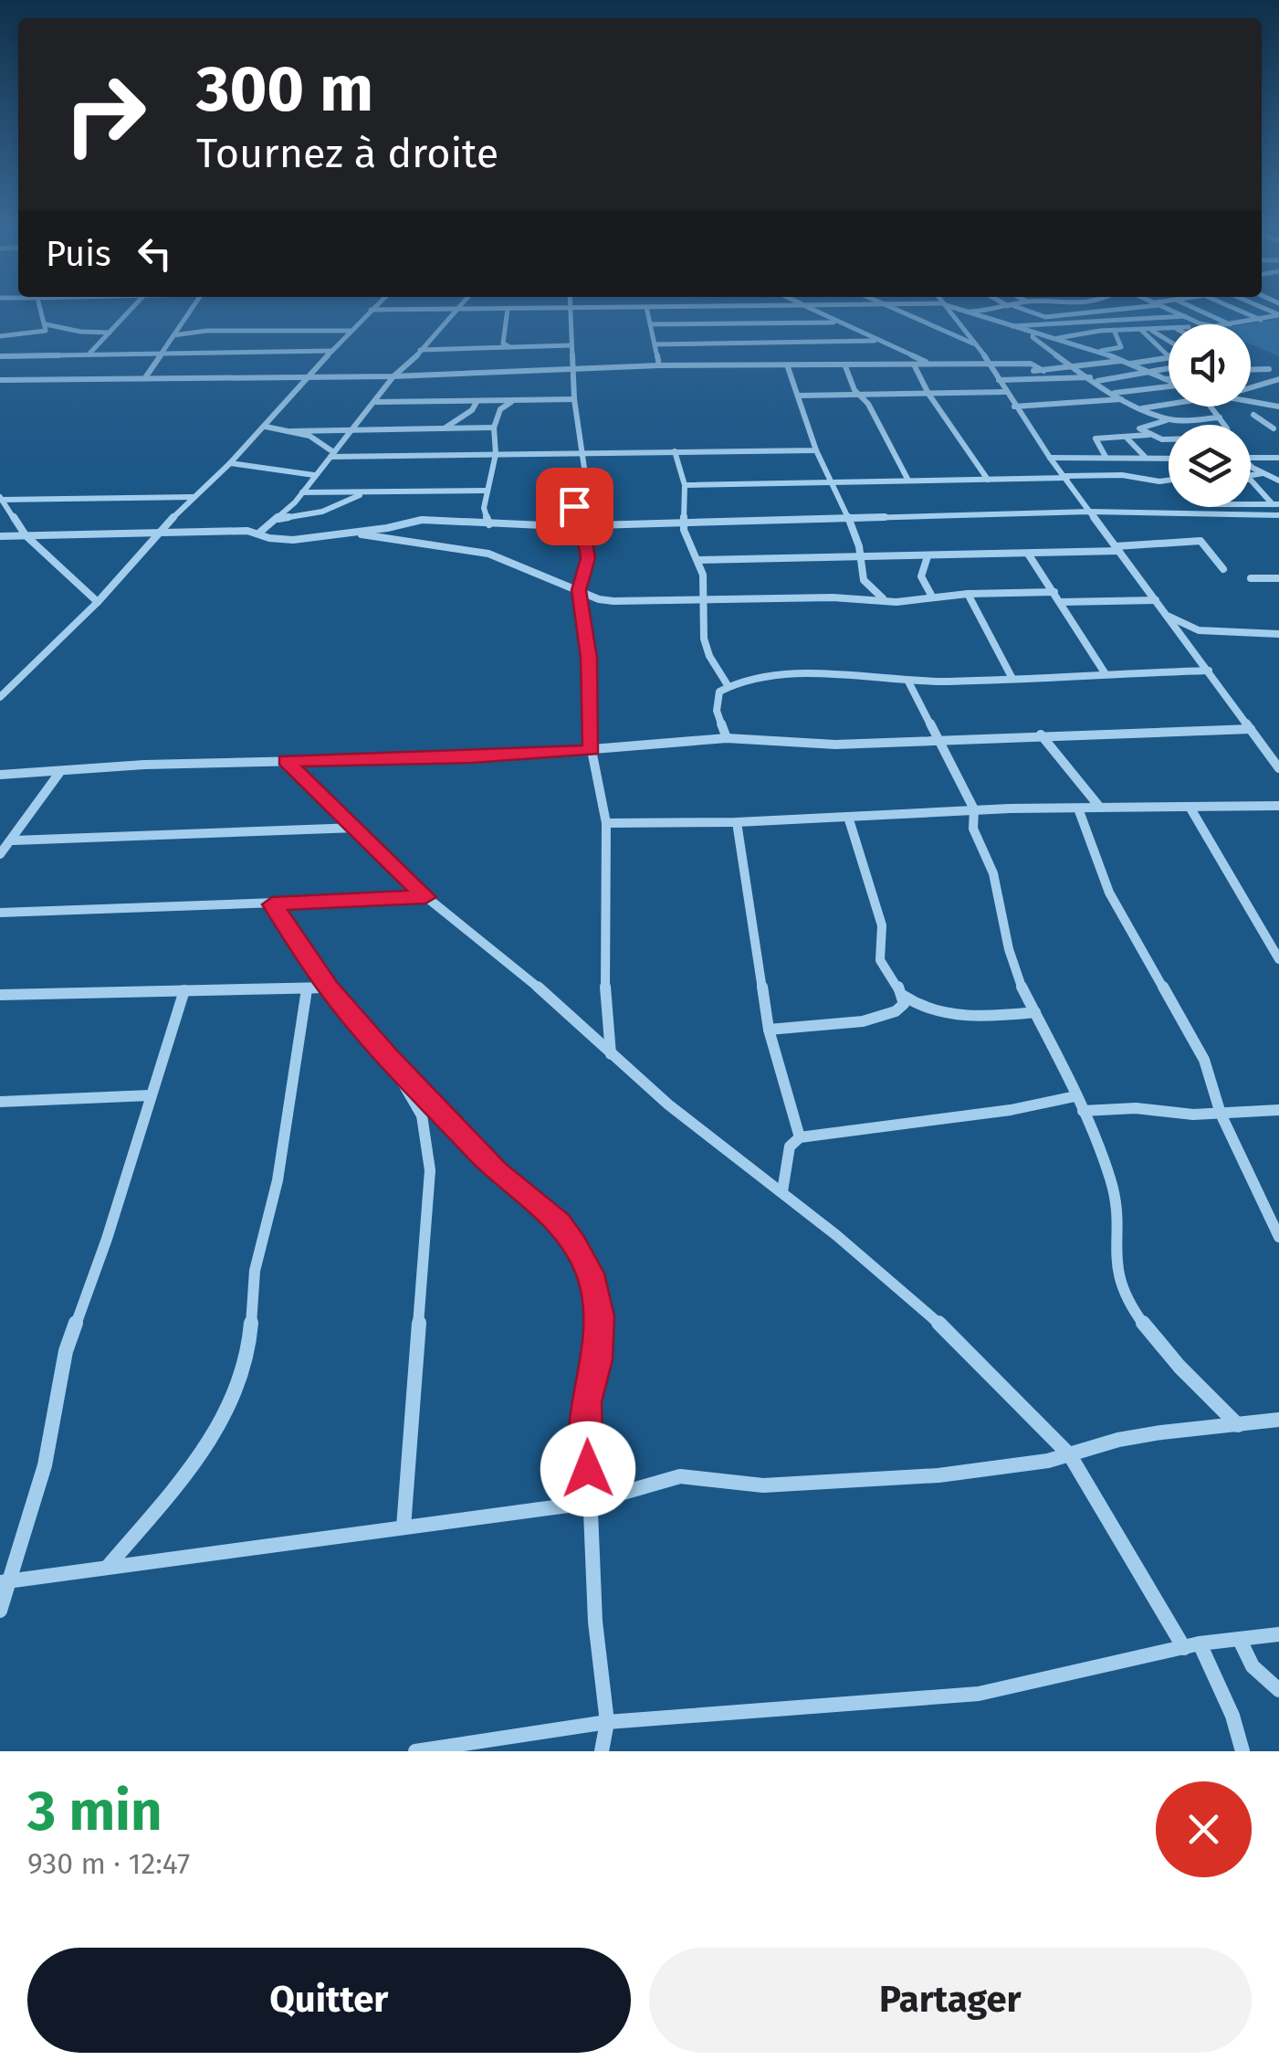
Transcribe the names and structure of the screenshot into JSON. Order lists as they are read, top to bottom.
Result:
{
  "page": {
    "turn": ["300 m", "Tournez à droite"],
    "then": "Puis",
    "heading": ["3 min", "930 m · 12:47"],
    "buttons": ["Quitter", "Partager"]
  }
}
